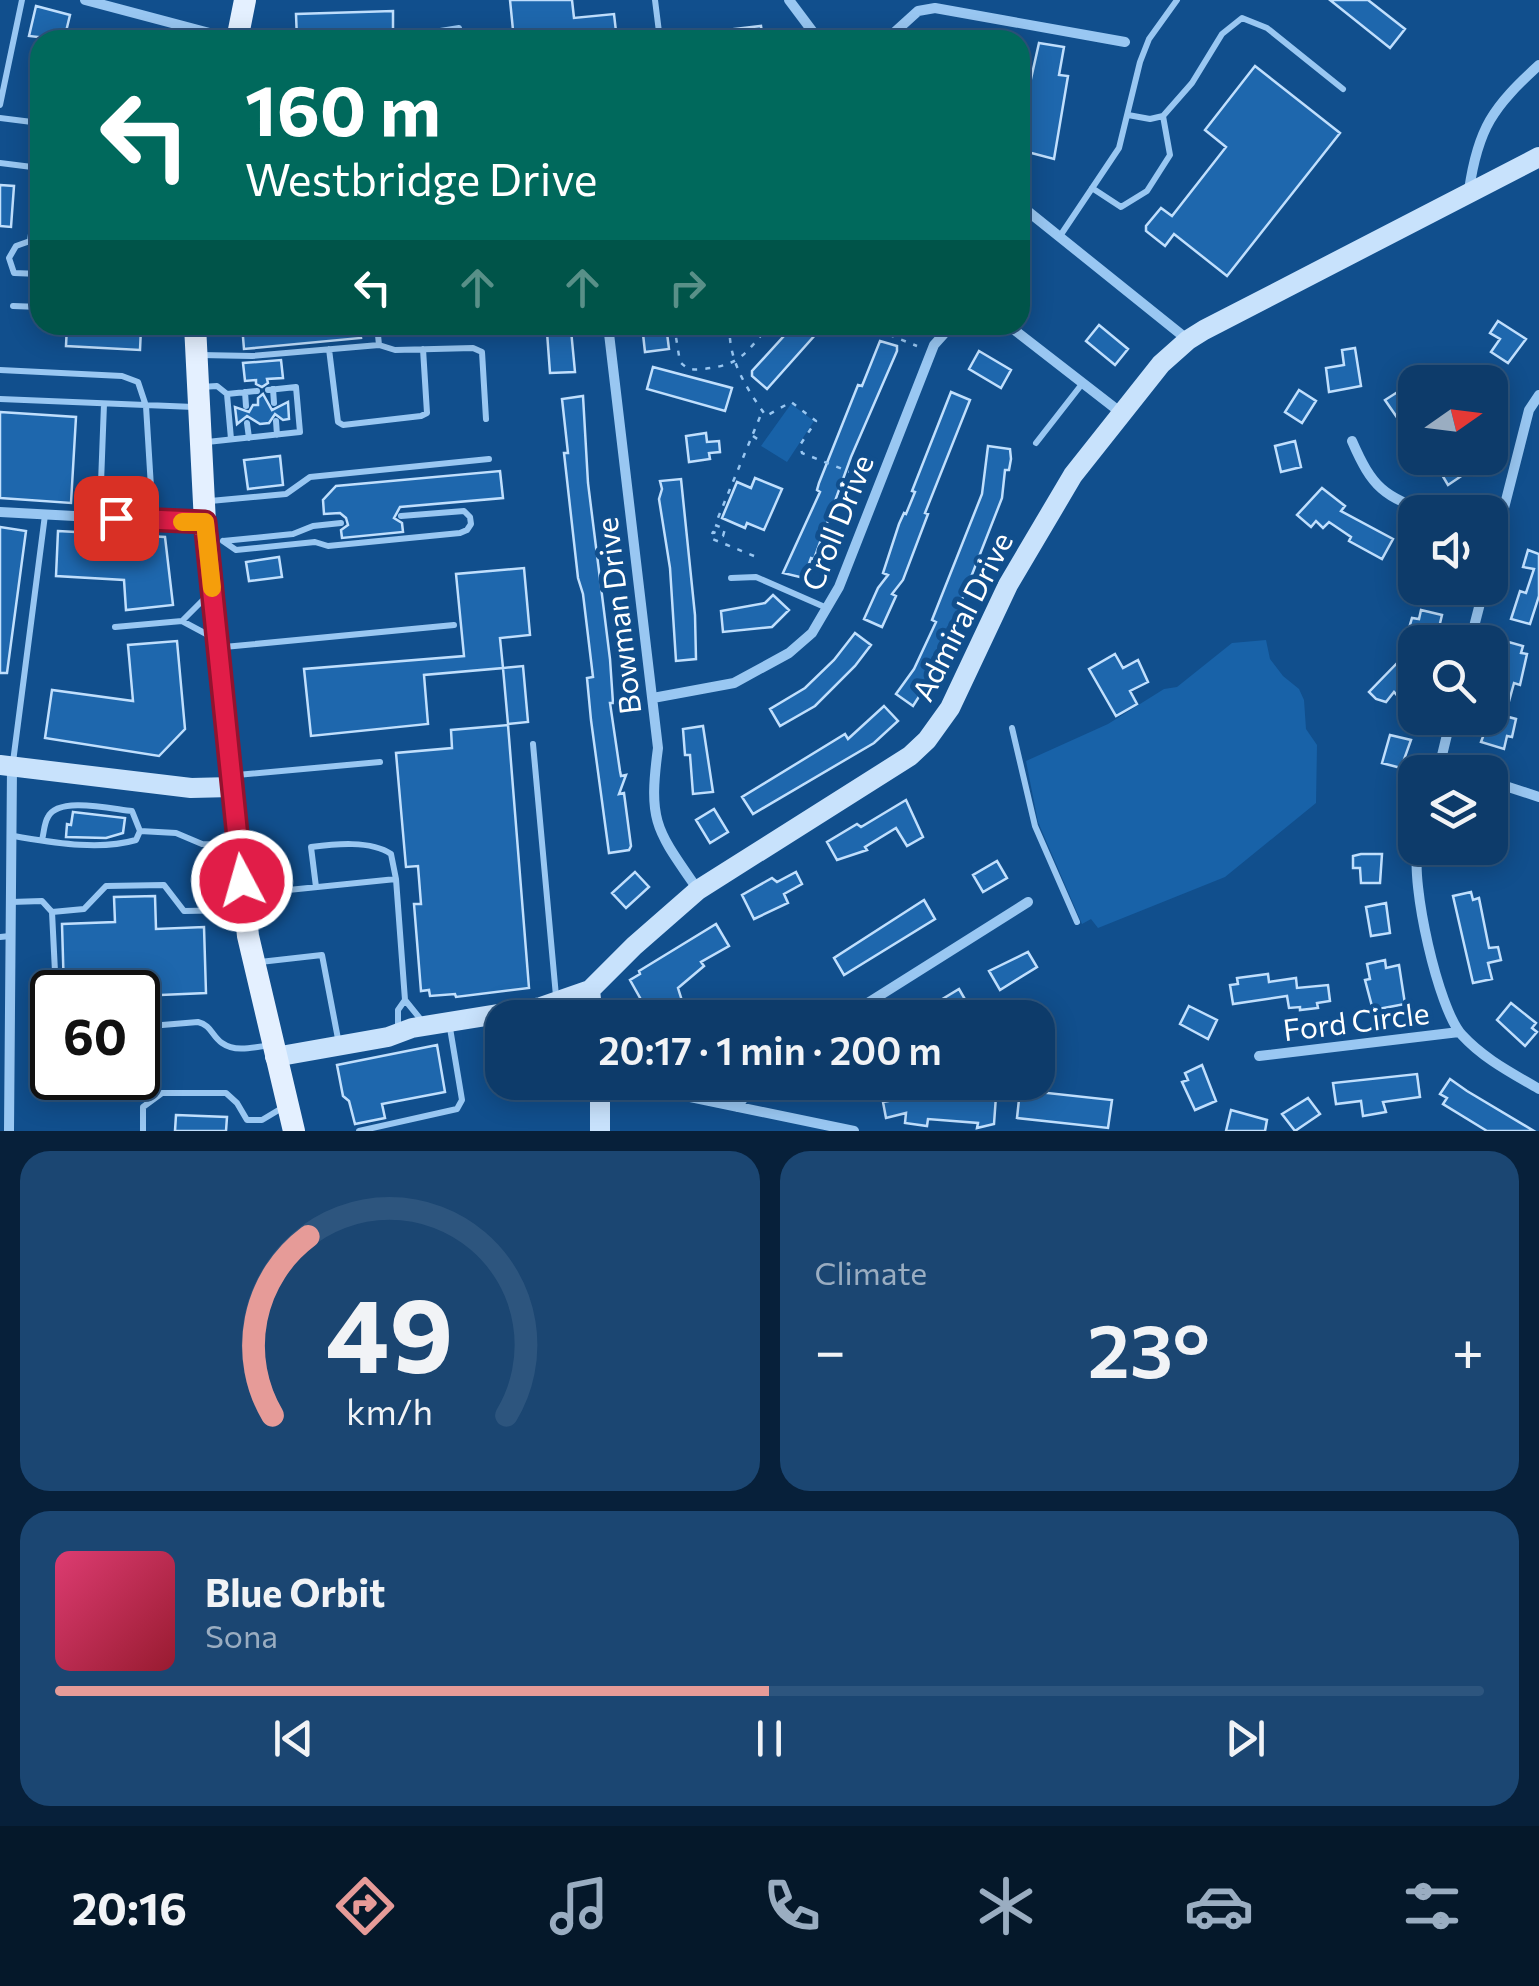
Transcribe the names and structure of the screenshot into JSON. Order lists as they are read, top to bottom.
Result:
{
  "streets": {
    "street": [
      "Croll Drive",
      "Bowman Drive",
      "Admiral Drive",
      "Ford Circle"
    ]
  },
  "crossings": [
    ["Croll Drive", "Bowman Drive"],
    ["Bowman Drive", "Admiral Drive"]
  ],
  "north": "right",
  "page": {
    "turn": ["160 m", "Westbridge Drive"],
    "limit": "60",
    "trip": "20:17 · 1 min · 200 m",
    "tile": "Climate",
    "heat": ["−", "23°", "+"],
    "song": ["Blue Orbit", "Sona"],
    "tabs": "20:16",
    "gauge": ["49", "km/h"]
  }
}
